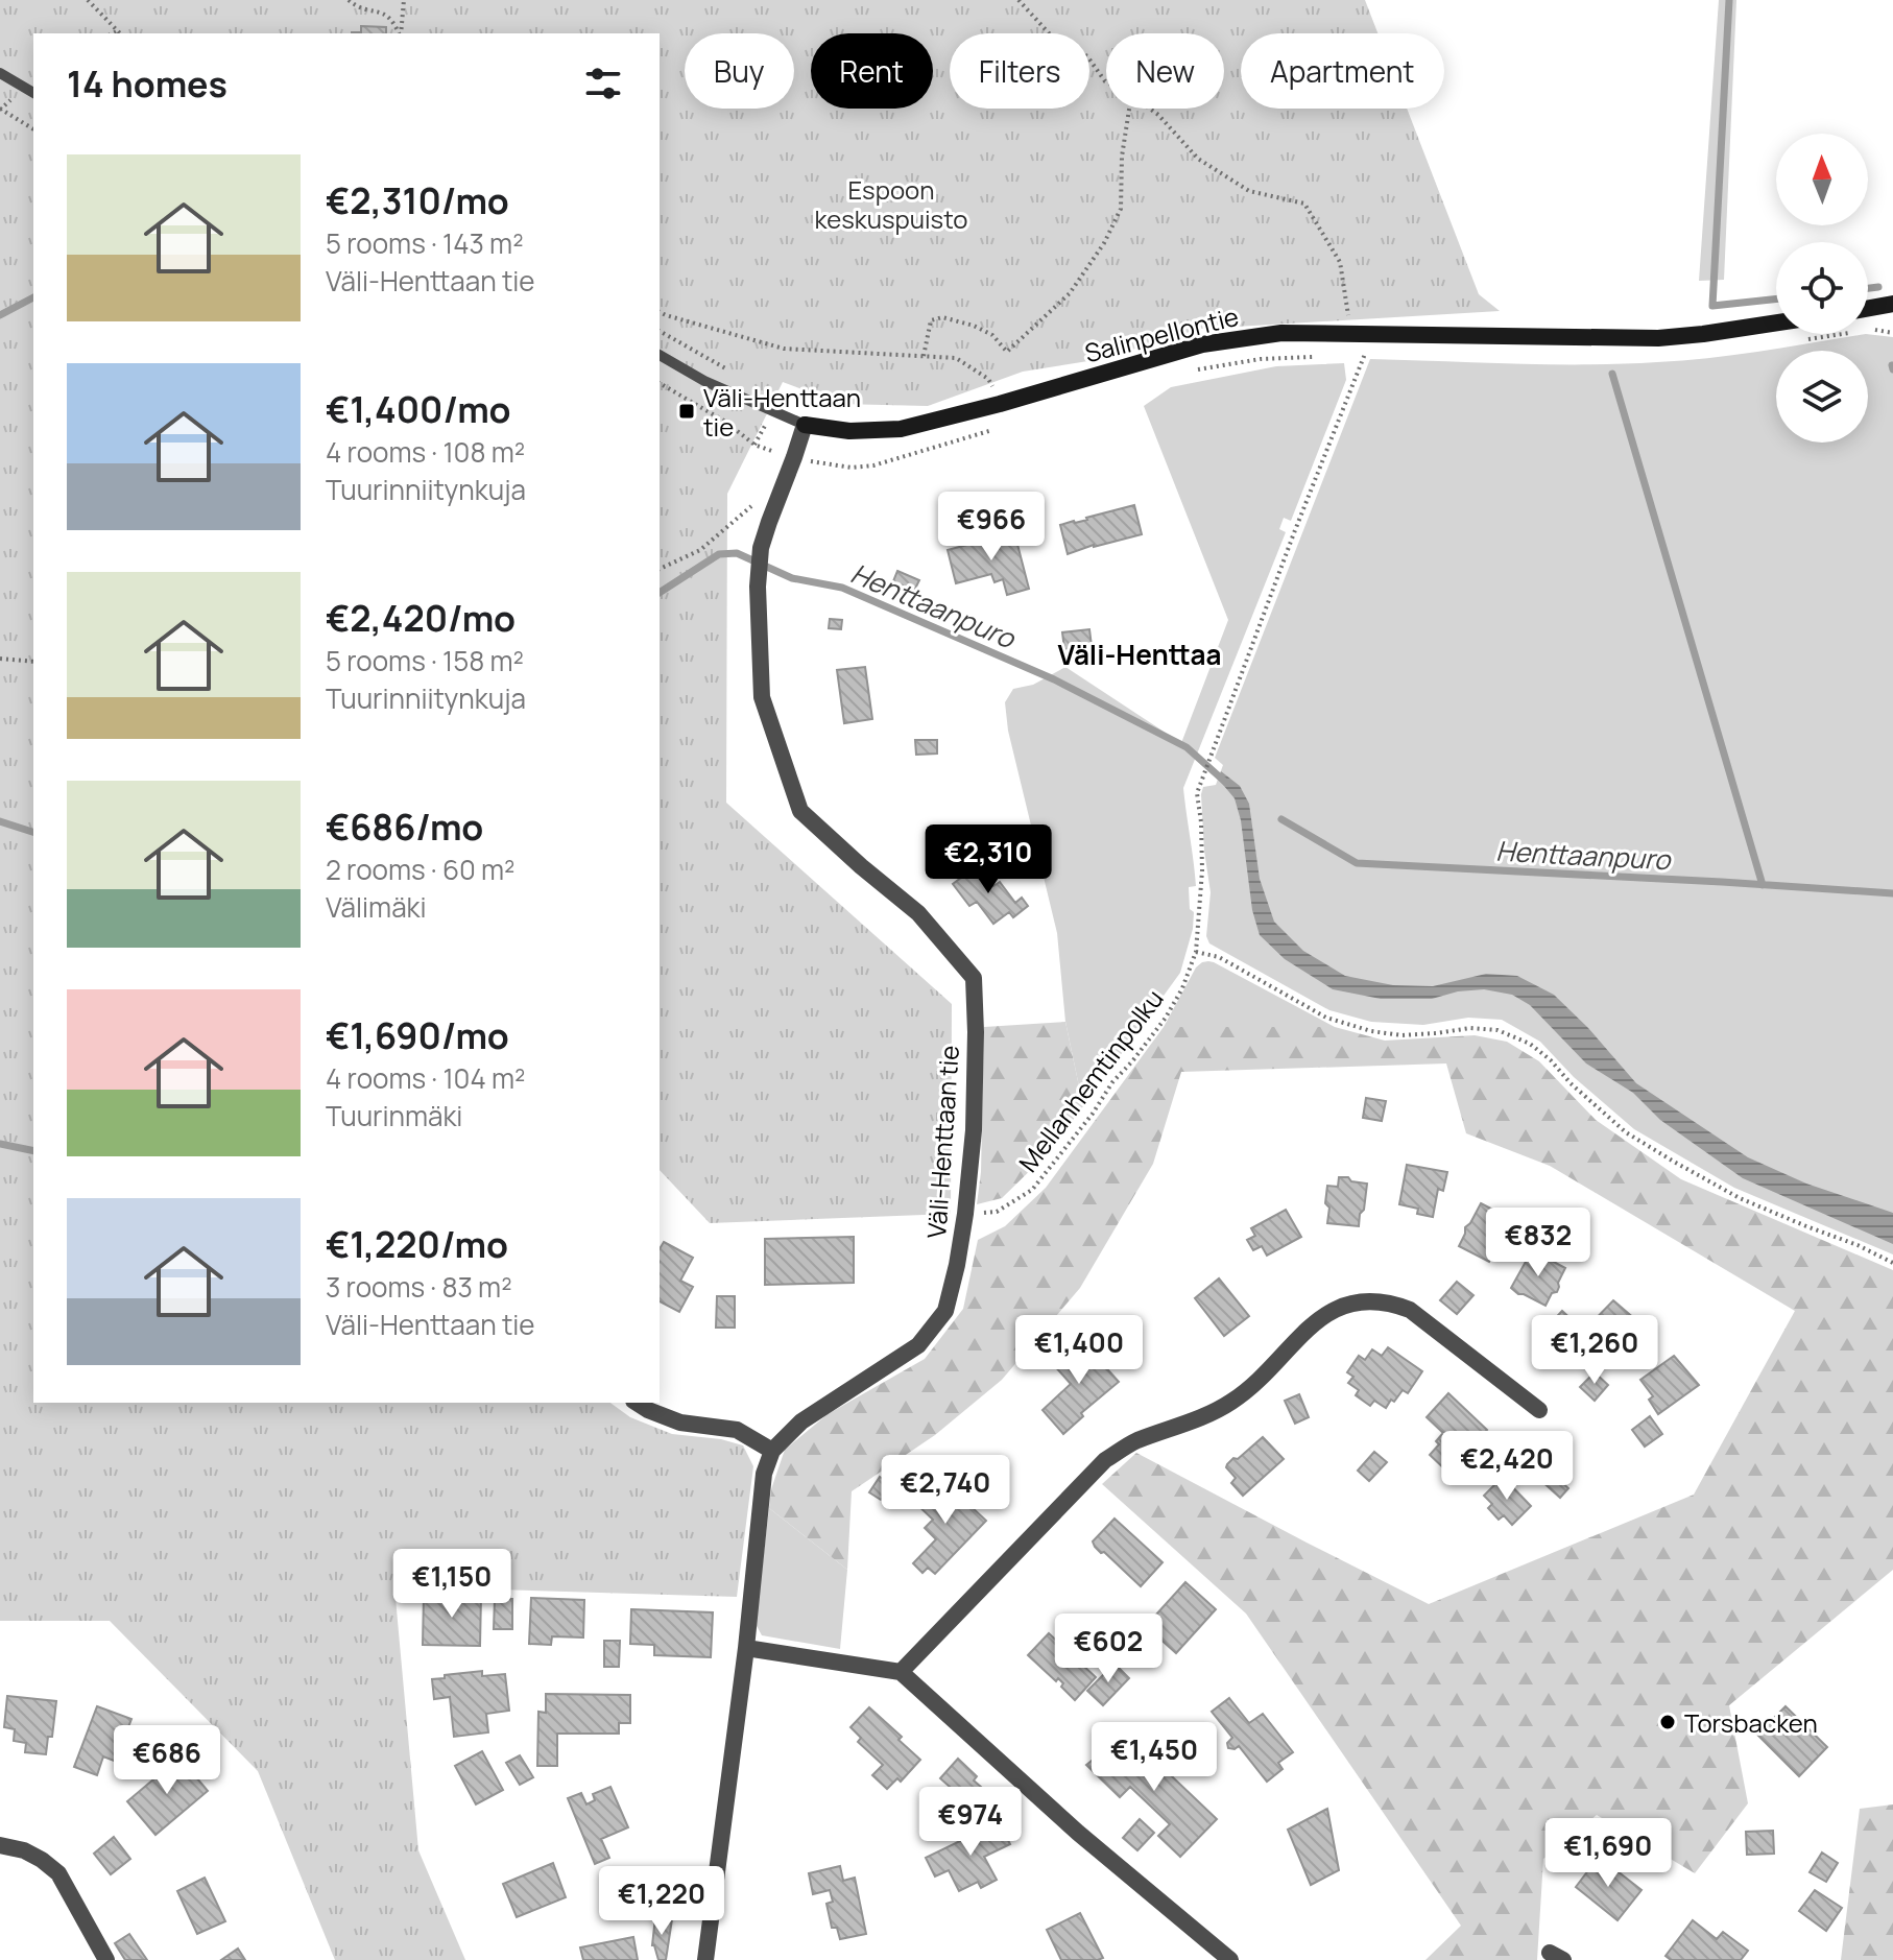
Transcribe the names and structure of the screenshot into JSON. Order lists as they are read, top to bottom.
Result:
{
  "streets": {
    "street": ["Salinpellontie", "Väli-Henttaan tie"],
    "path": ["Mellanhemtinpolku"]
  },
  "crossings": [
    ["Salinpellontie", "Väli-Henttaan tie"],
    ["Mellanhemtinpolku", "Väli-Henttaan tie"]
  ],
  "districts": ["Väli-Henttaa"],
  "water": ["Henttaanpuro"],
  "parks": ["Espoon keskuspuisto"],
  "places": {
    "transit": ["Väli-Henttaan tie"],
    "other": ["Torsbacken"]
  },
  "north": "top",
  "page": {
    "chip": [
      "Buy",
      "Rent",
      "Filters",
      "New",
      "Apartment"
    ],
    "heading": "14 homes",
    "list": [
      {
        "name": "€2,310/mo",
        "note": "5 rooms · 143 m² · Väli-Henttaan tie"
      },
      {
        "name": "€1,400/mo",
        "note": "4 rooms · 108 m² · Tuurinniitynkuja"
      },
      {
        "name": "€2,420/mo",
        "note": "5 rooms · 158 m² · Tuurinniitynkuja"
      },
      {
        "name": "€686/mo",
        "note": "2 rooms · 60 m² · Välimäki"
      },
      {
        "name": "€1,690/mo",
        "note": "4 rooms · 104 m² · Tuurinmäki"
      },
      {
        "name": "€1,220/mo",
        "note": "3 rooms · 83 m² · Väli-Henttaan tie"
      }
    ],
    "price": [
      "€966",
      "€2,310",
      "€832",
      "€1,400",
      "€1,260",
      "€2,420",
      "€2,740",
      "€1,150",
      "€602",
      "€1,450",
      "€686",
      "€974",
      "€1,690",
      "€1,220"
    ]
  }
}
